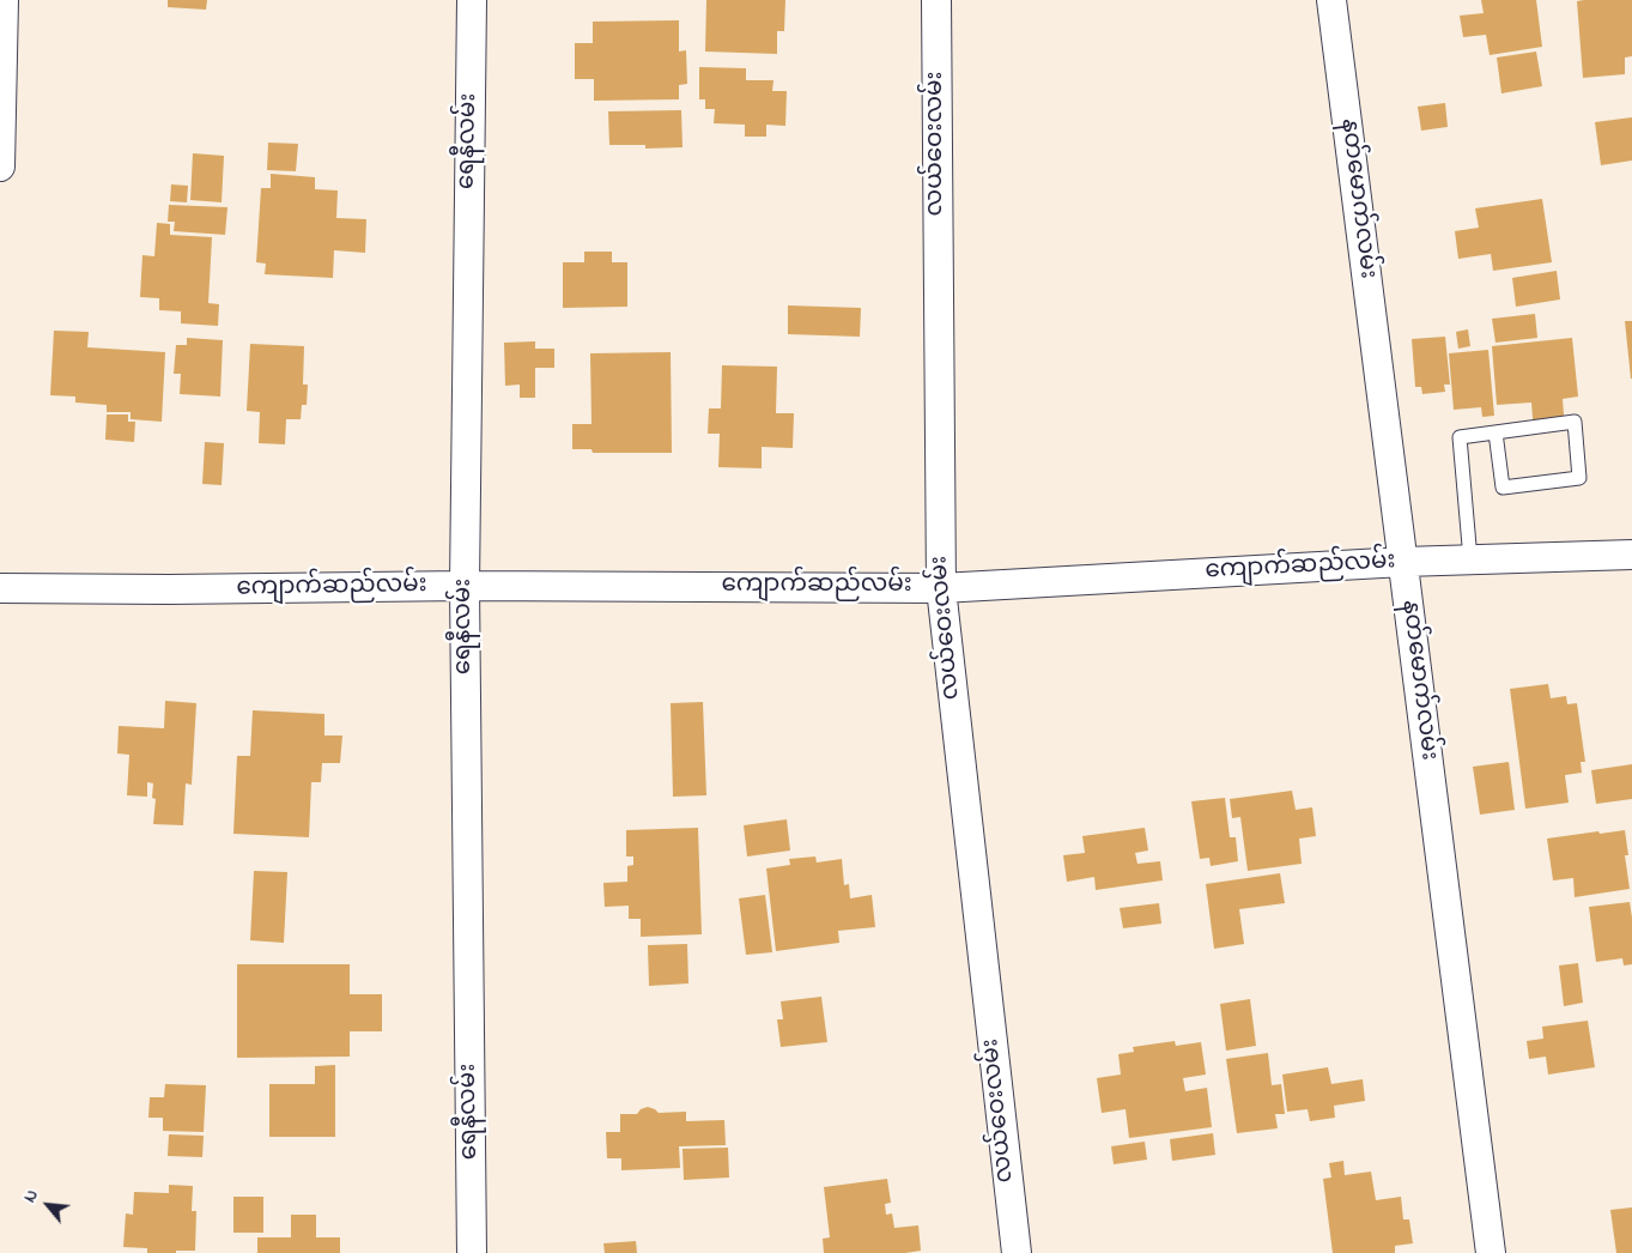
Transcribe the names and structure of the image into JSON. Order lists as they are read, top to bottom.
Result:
{
  "streets": {
    "street": [
      "ရေနီလမ်း",
      "လယ်ဝေးလမ်း",
      "နတ်မောက်လမ်း",
      "ကျောက်ဆည်လမ်း"
    ]
  },
  "crossings": [
    ["ရေနီလမ်း", "ကျောက်ဆည်လမ်း"],
    ["လယ်ဝေးလမ်း", "ကျောက်ဆည်လမ်း"],
    ["နတ်မောက်လမ်း", "ကျောက်ဆည်လမ်း"]
  ],
  "north": "top left"
}
